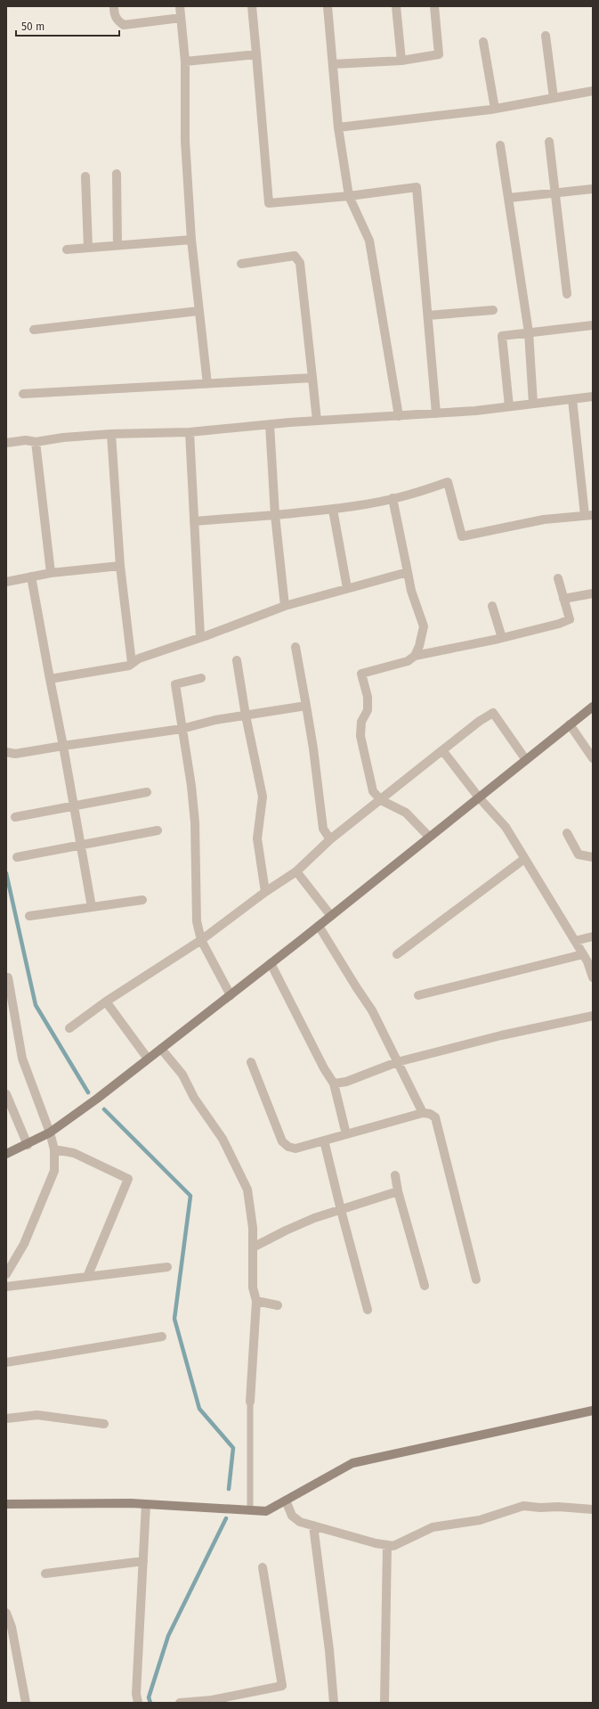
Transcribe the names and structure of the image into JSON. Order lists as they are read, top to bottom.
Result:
{
  "scale_bar": "50 m"
}
